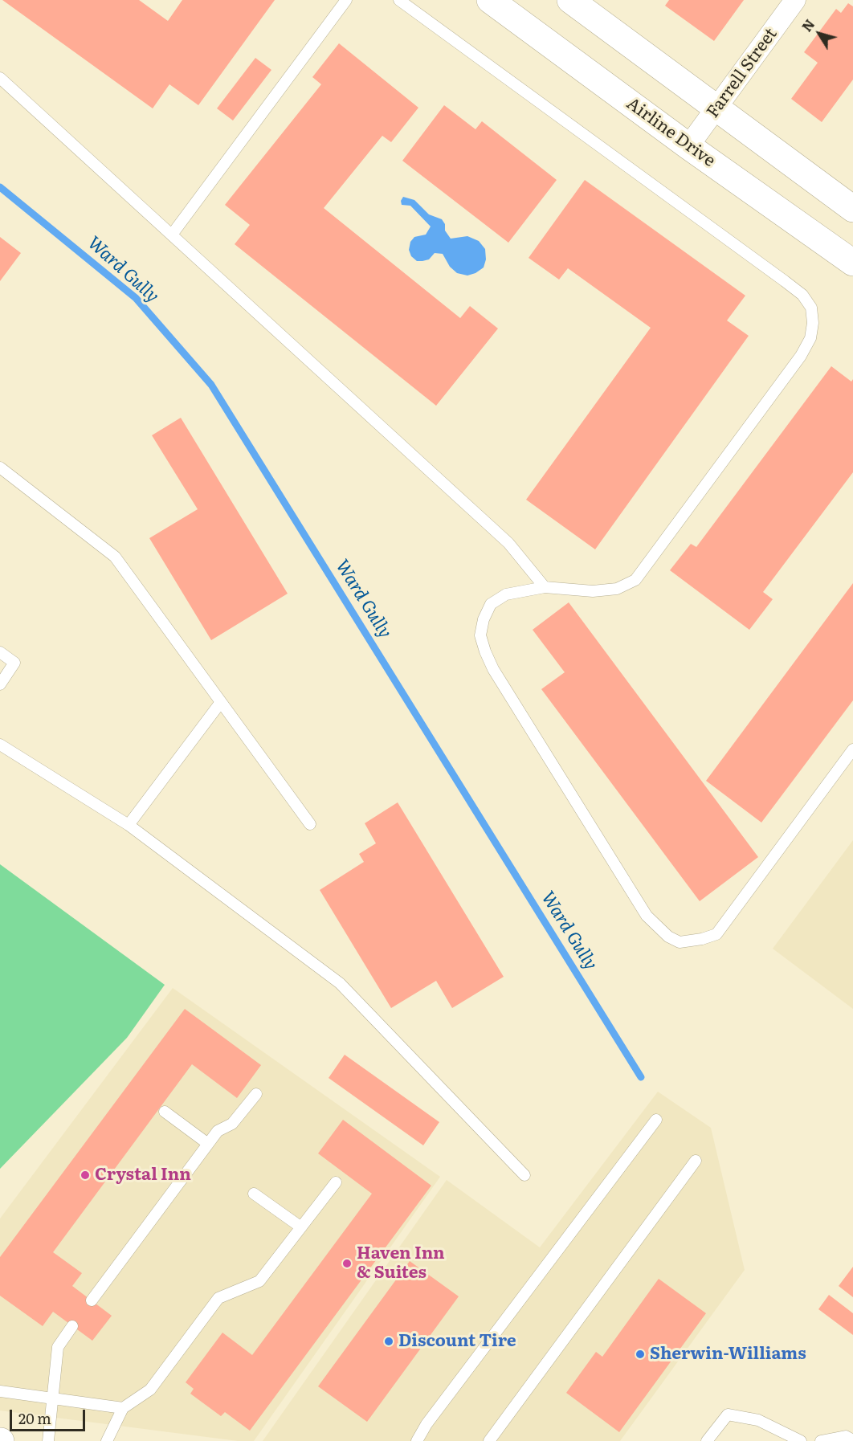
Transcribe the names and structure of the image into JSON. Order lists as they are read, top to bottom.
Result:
{
  "streets": {
    "main road": ["Airline Drive"],
    "street": ["Farrell Street"]
  },
  "crossings": [
    ["Farrell Street", "Airline Drive"]
  ],
  "water": ["Ward Gully"],
  "places": [
    "Crystal Inn",
    "Haven Inn & Suites",
    "Discount Tire",
    "Sherwin-Williams"
  ],
  "scale_bar": "20 m",
  "north": "top left"
}
